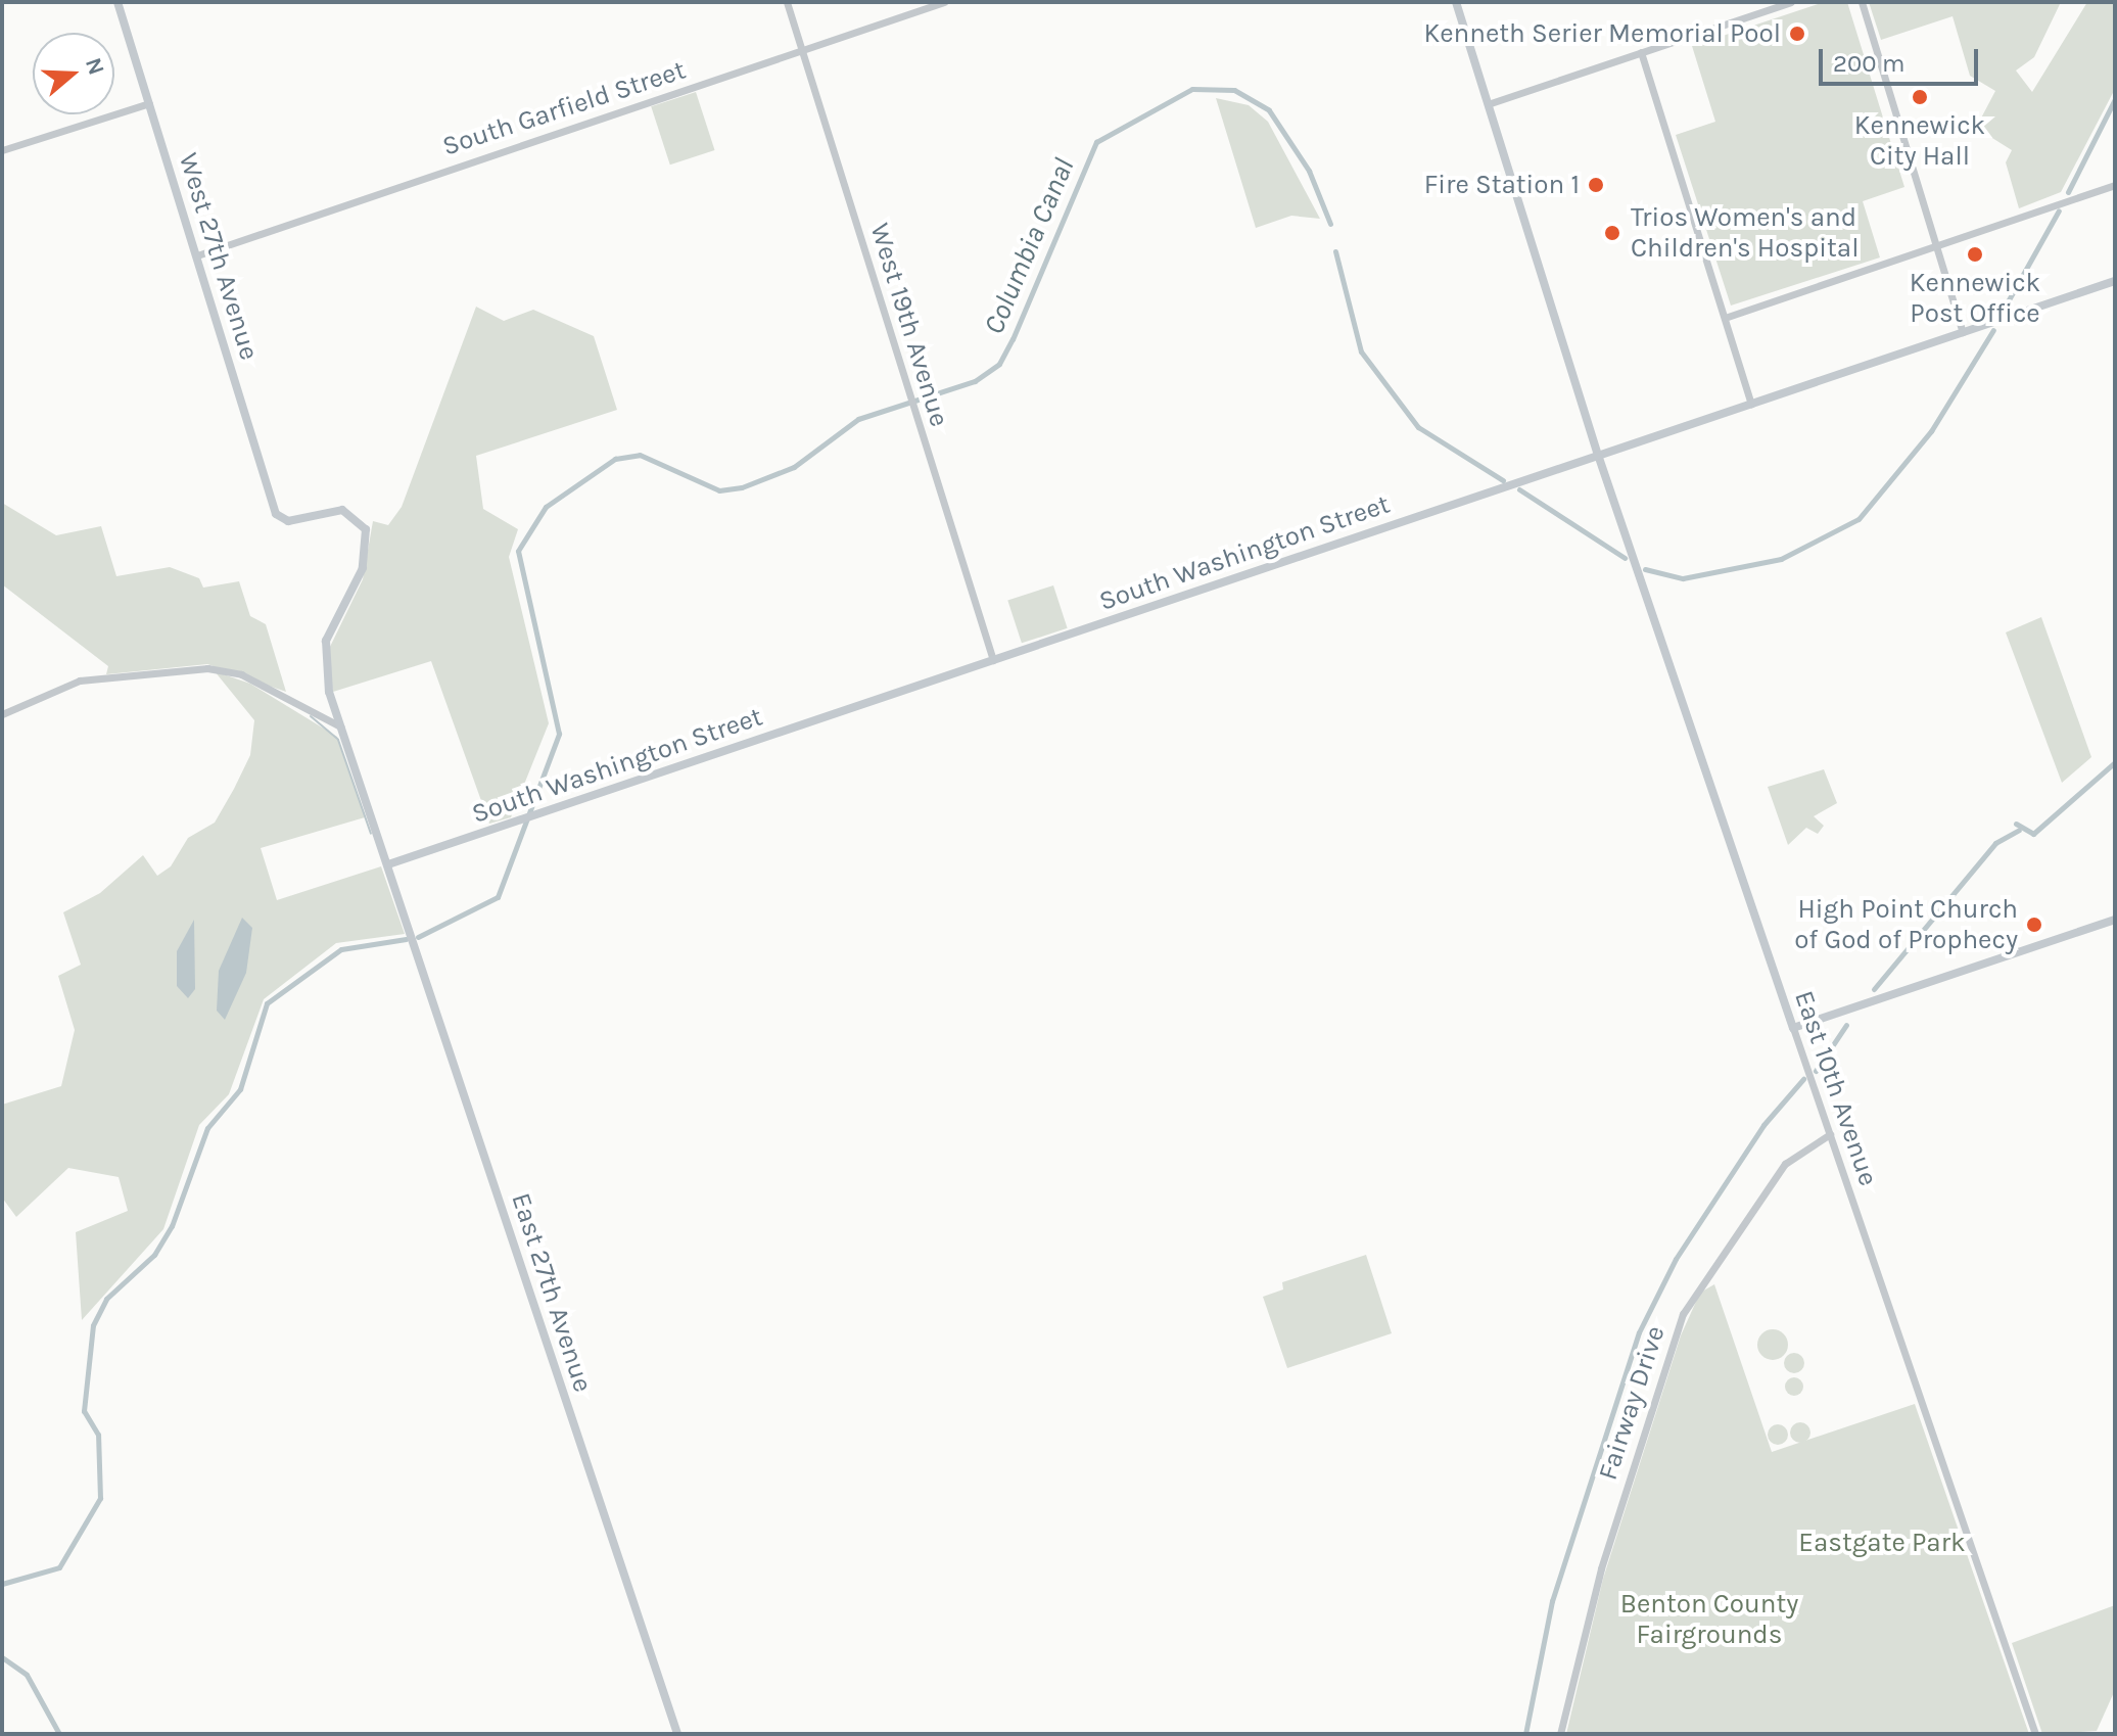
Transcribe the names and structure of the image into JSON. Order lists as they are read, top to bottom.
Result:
{
  "streets": {
    "main road": [
      "West 27th Avenue",
      "South Washington Street",
      "East 10th Avenue",
      "East 27th Avenue"
    ],
    "street": ["South Garfield Street", "West 19th Avenue", "Fairway Drive"]
  },
  "crossings": [
    ["South Garfield Street", "West 27th Avenue"],
    ["South Garfield Street", "West 19th Avenue"],
    ["West 19th Avenue", "South Washington Street"],
    ["South Washington Street", "East 10th Avenue"],
    ["South Washington Street", "East 27th Avenue"],
    ["East 10th Avenue", "Fairway Drive"]
  ],
  "water": ["Columbia Canal"],
  "parks": ["Eastgate Park", "Benton County Fairgrounds"],
  "places": [
    "Kenneth Serier Memorial Pool",
    "Kennewick City Hall",
    "Fire Station 1",
    "Trios Women's and Children's Hospital",
    "Kennewick Post Office",
    "High Point Church of God of Prophecy"
  ],
  "scale_bar": "200 m",
  "north": "right"
}
